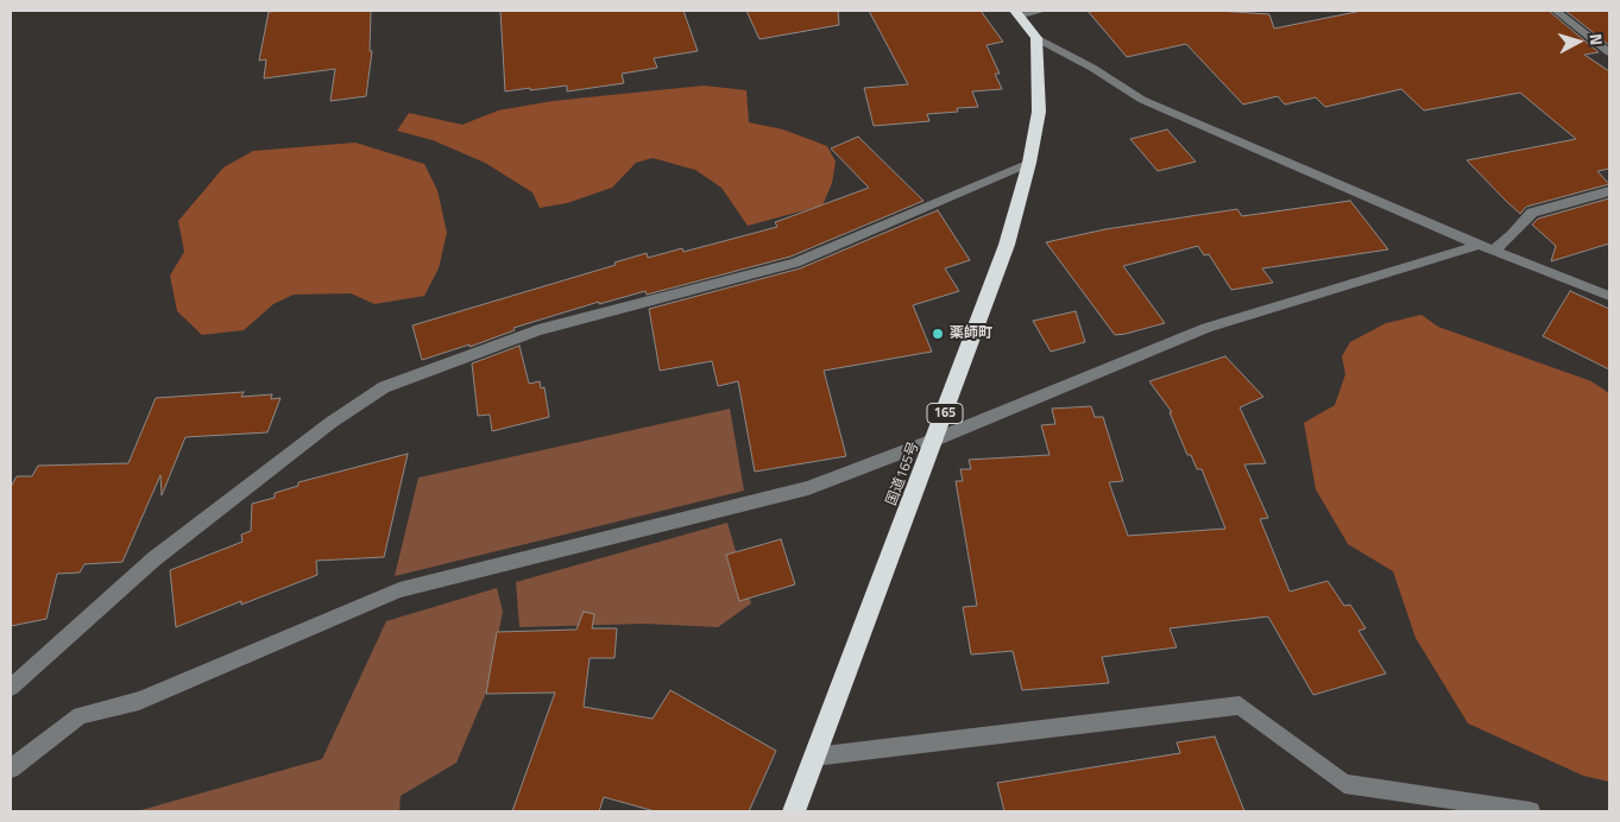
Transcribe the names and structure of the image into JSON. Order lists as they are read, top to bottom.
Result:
{
  "streets": {
    "highway": ["165", "国道165号"]
  },
  "places": ["薬師町"],
  "north": "right"
}
